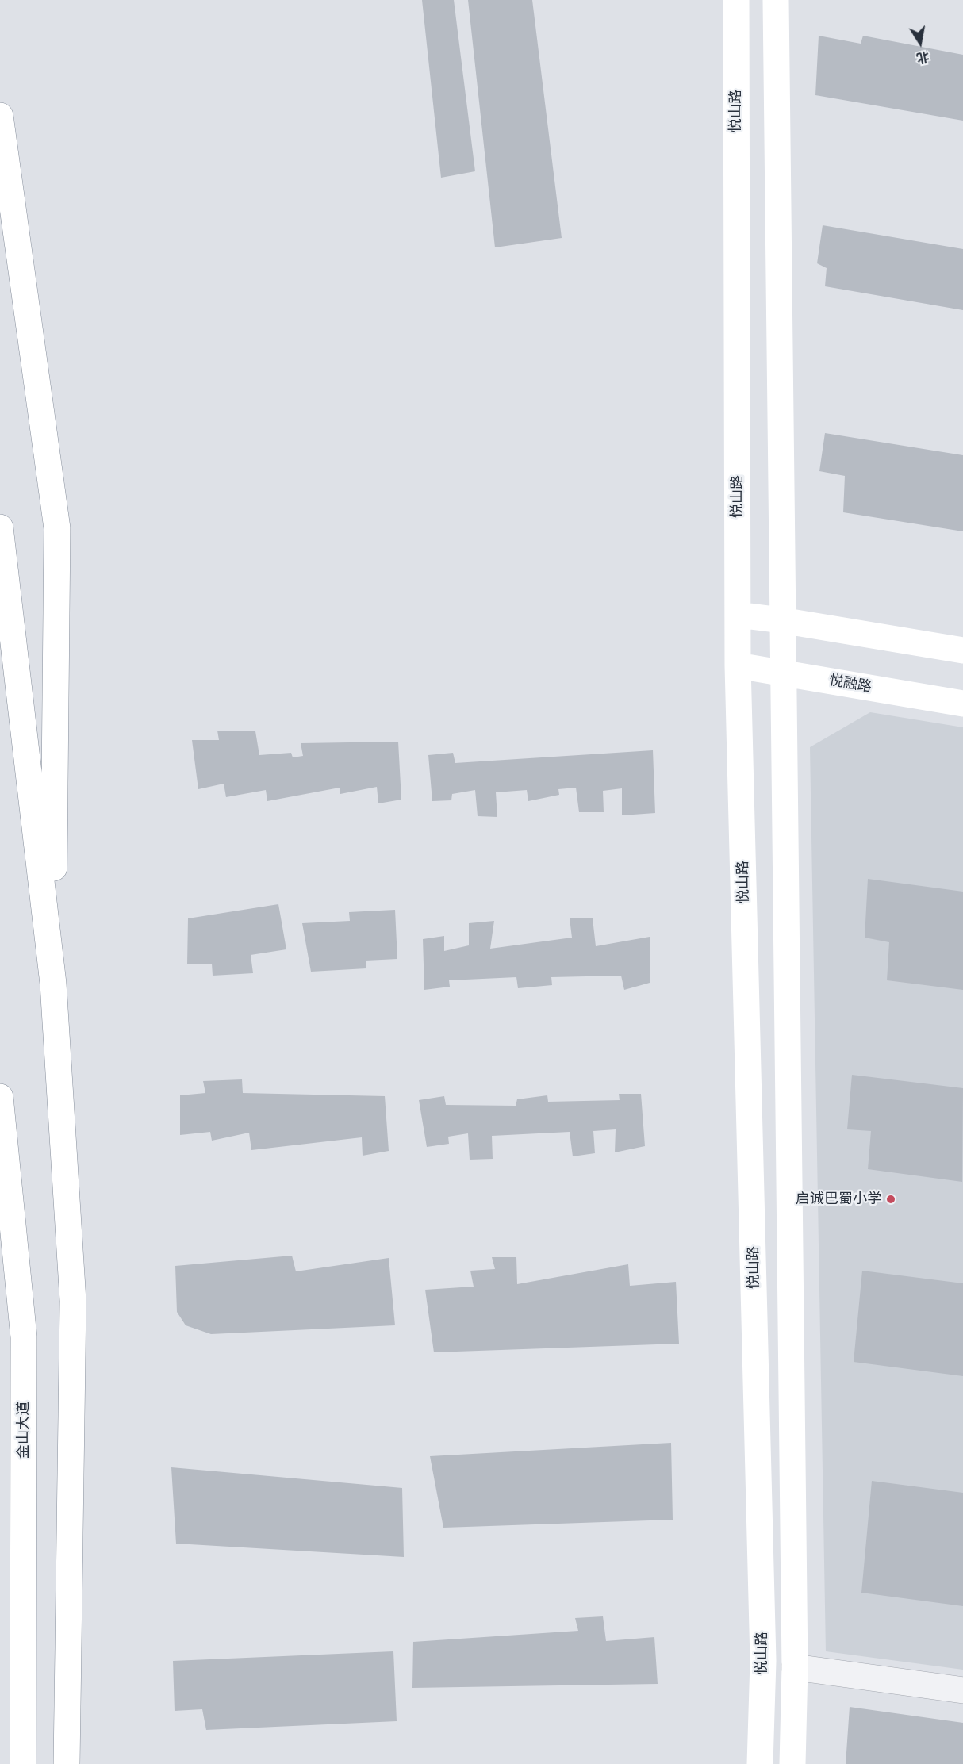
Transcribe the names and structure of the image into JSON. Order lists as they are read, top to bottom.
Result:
{
  "streets": {
    "main road": ["悦山路", "悦融路", "金山大道"]
  },
  "crossings": [
    ["悦山路", "悦融路"]
  ],
  "places": ["启诚巴蜀小学"],
  "north": "bottom"
}
